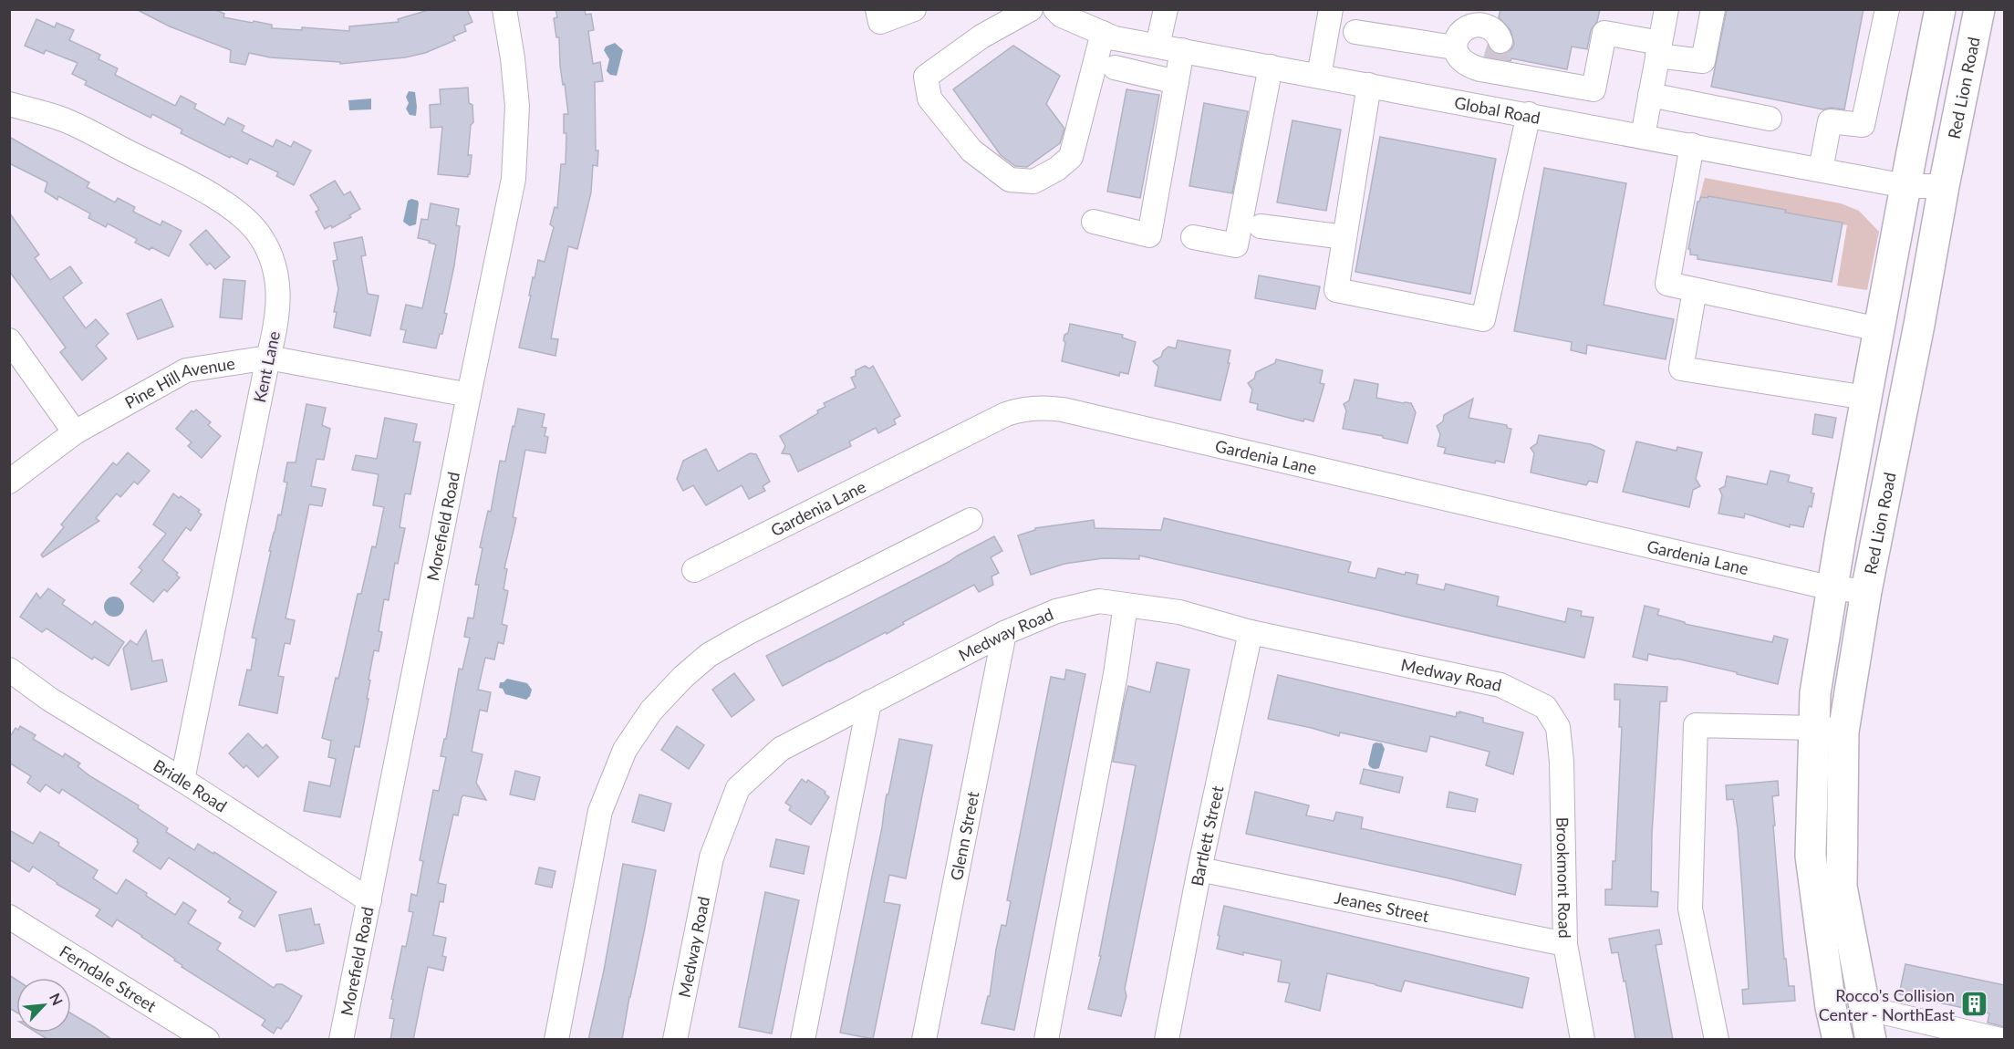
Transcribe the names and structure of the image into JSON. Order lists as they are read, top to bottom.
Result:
{
  "streets": {
    "main road": ["Red Lion Road"],
    "street": [
      "Global Road",
      "Kent Lane",
      "Pine Hill Avenue",
      "Gardenia Lane",
      "Morefield Road",
      "Medway Road",
      "Bridle Road",
      "Bartlett Street",
      "Glenn Street",
      "Brookmont Road",
      "Jeanes Street",
      "Ferndale Street"
    ]
  },
  "crossings": [
    ["Red Lion Road", "Global Road"],
    ["Red Lion Road", "Gardenia Lane"],
    ["Kent Lane", "Pine Hill Avenue"],
    ["Kent Lane", "Bridle Road"],
    ["Pine Hill Avenue", "Morefield Road"],
    ["Morefield Road", "Bridle Road"],
    ["Medway Road", "Bartlett Street"],
    ["Medway Road", "Glenn Street"],
    ["Medway Road", "Brookmont Road"],
    ["Bartlett Street", "Jeanes Street"],
    ["Brookmont Road", "Jeanes Street"]
  ],
  "places": {
    "building": ["Rocco's Collision Center - NorthEast"]
  },
  "north": "top right"
}
